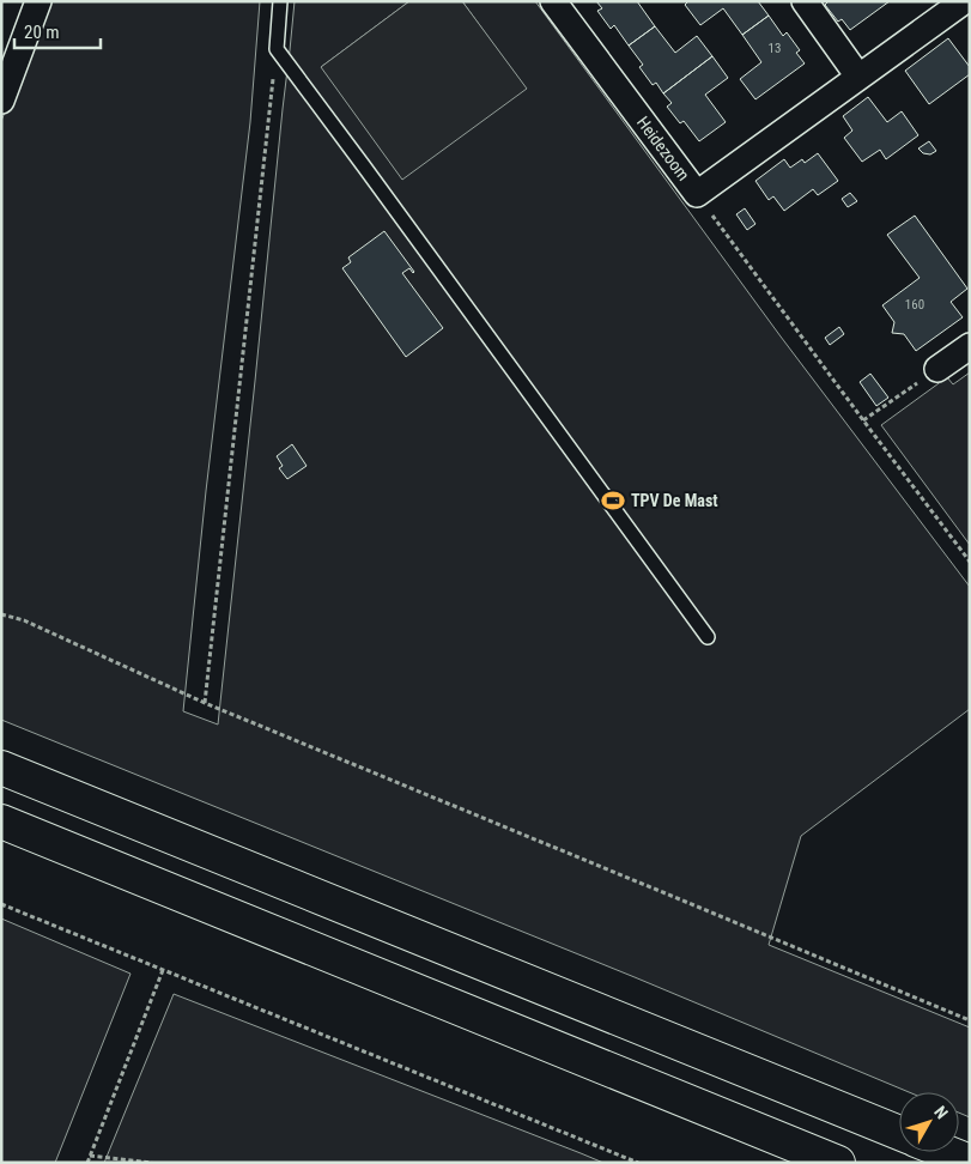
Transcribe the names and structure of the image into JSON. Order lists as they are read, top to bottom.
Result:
{
  "streets": {
    "street": ["Heidezoom"]
  },
  "places": {
    "sports": ["TPV De Mast"]
  },
  "house_numbers": ["13", "160"],
  "scale_bar": "20 m",
  "north": "top right"
}
